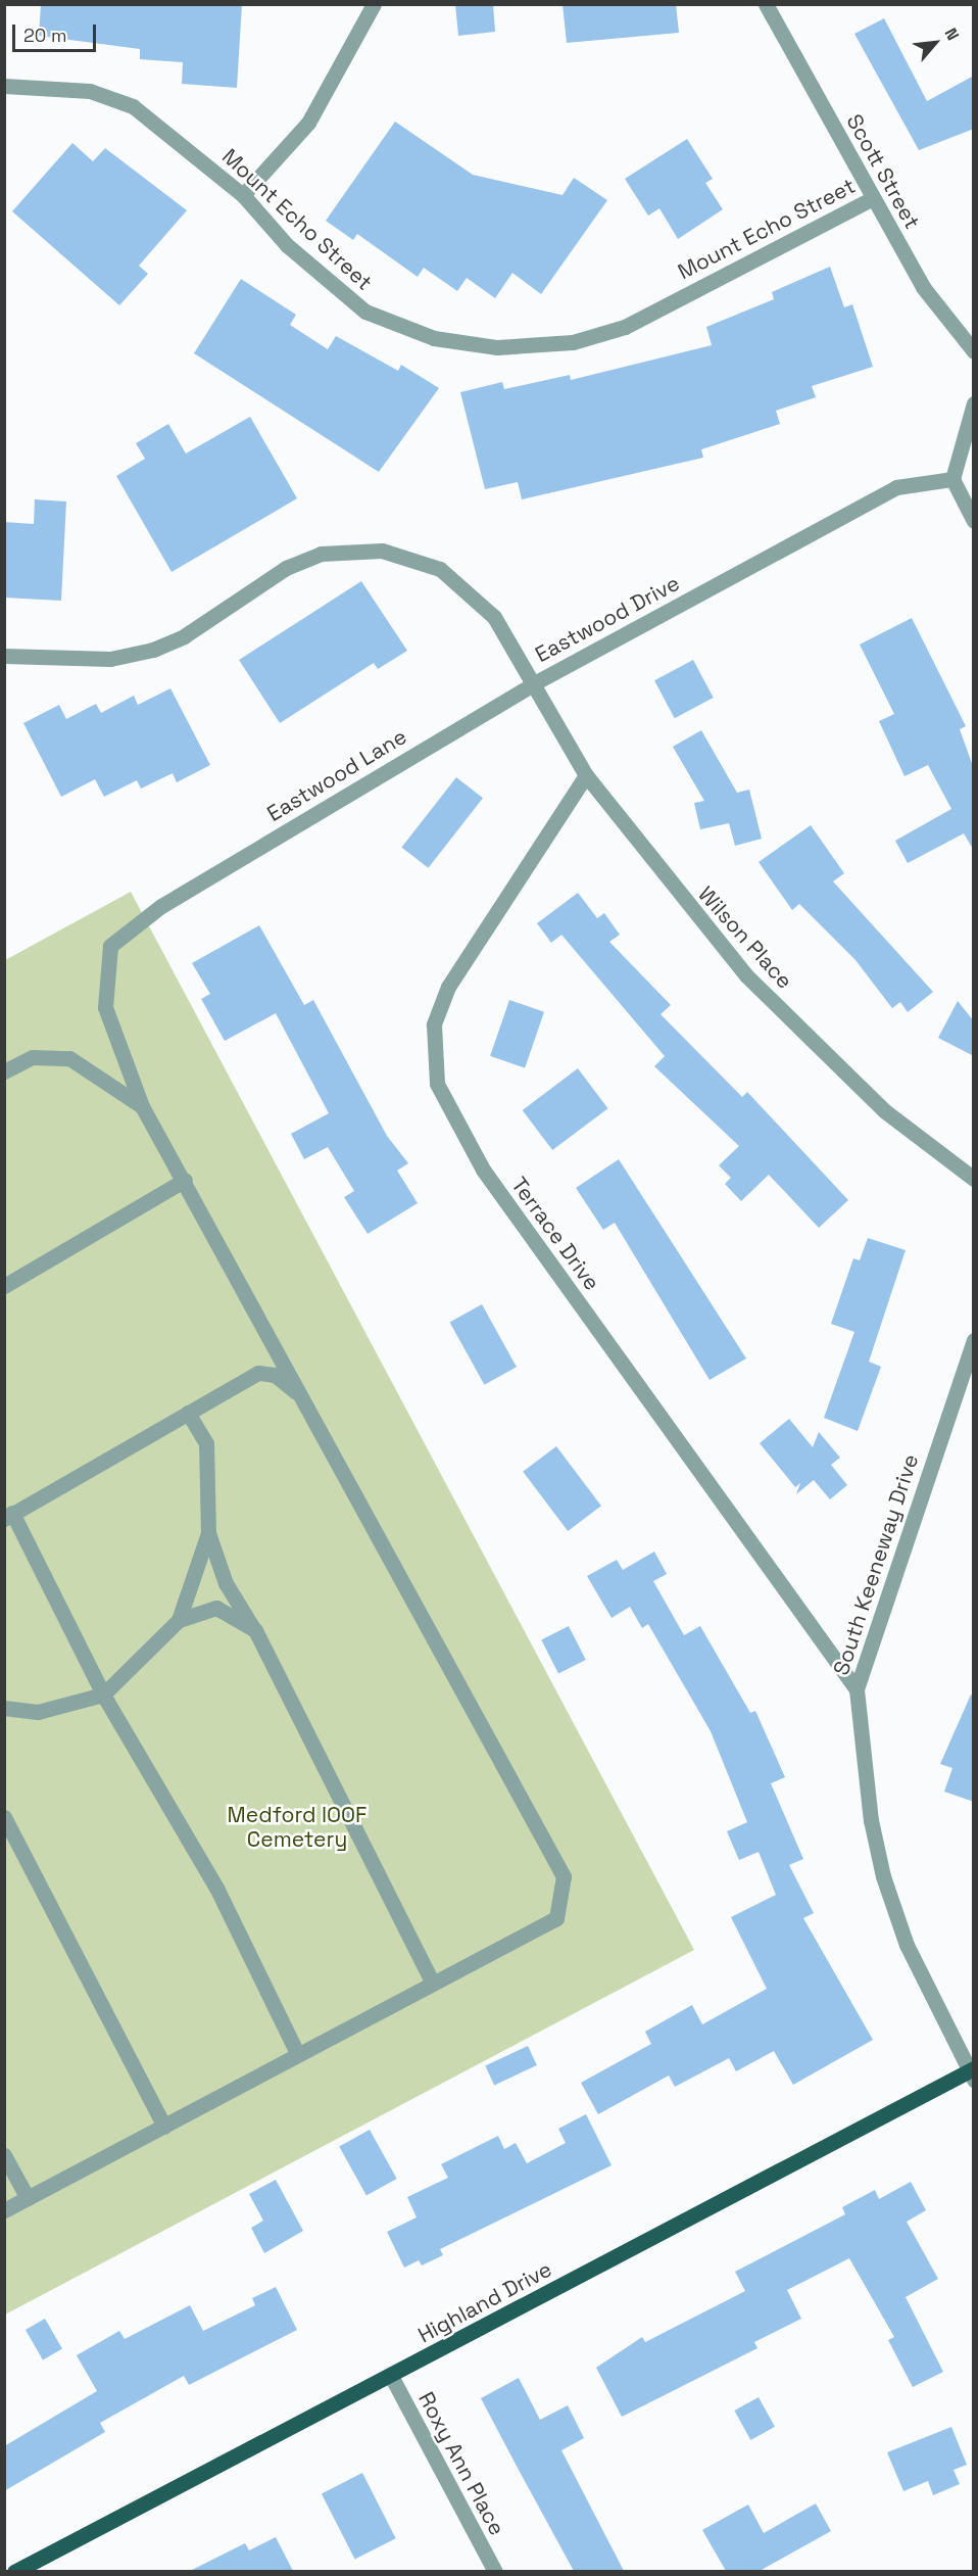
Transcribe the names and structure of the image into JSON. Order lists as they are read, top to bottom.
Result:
{
  "streets": {
    "main road": ["Highland Drive"],
    "street": [
      "Scott Street",
      "Mount Echo Street",
      "Eastwood Drive",
      "Eastwood Lane",
      "Wilson Place",
      "Terrace Drive",
      "South Keeneway Drive",
      "Roxy Ann Place"
    ]
  },
  "crossings": [
    ["Scott Street", "Mount Echo Street"],
    ["Eastwood Drive", "Eastwood Lane"],
    ["Eastwood Drive", "Wilson Place"],
    ["Eastwood Lane", "Wilson Place"],
    ["Wilson Place", "Terrace Drive"],
    ["Terrace Drive", "South Keeneway Drive"],
    ["South Keeneway Drive", "Highland Drive"],
    ["Highland Drive", "Roxy Ann Place"]
  ],
  "parks": ["Medford IOOF Cemetery"],
  "scale_bar": "20 m",
  "north": "top right"
}
